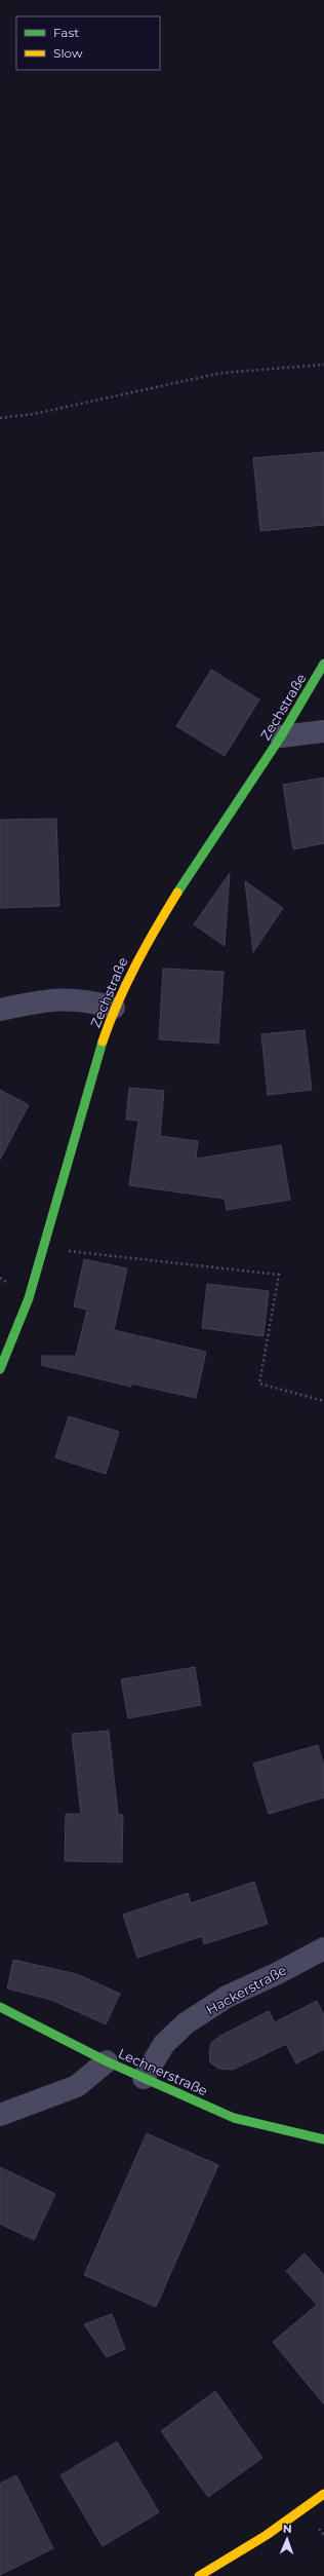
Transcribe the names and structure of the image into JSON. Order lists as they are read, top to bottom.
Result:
{
  "streets": {
    "street": ["Zechstraße", "Hackerstraße", "Lechnerstraße"]
  },
  "crossings": [
    ["Hackerstraße", "Lechnerstraße"]
  ],
  "legend": ["Fast", "Slow"],
  "north": "top"
}
